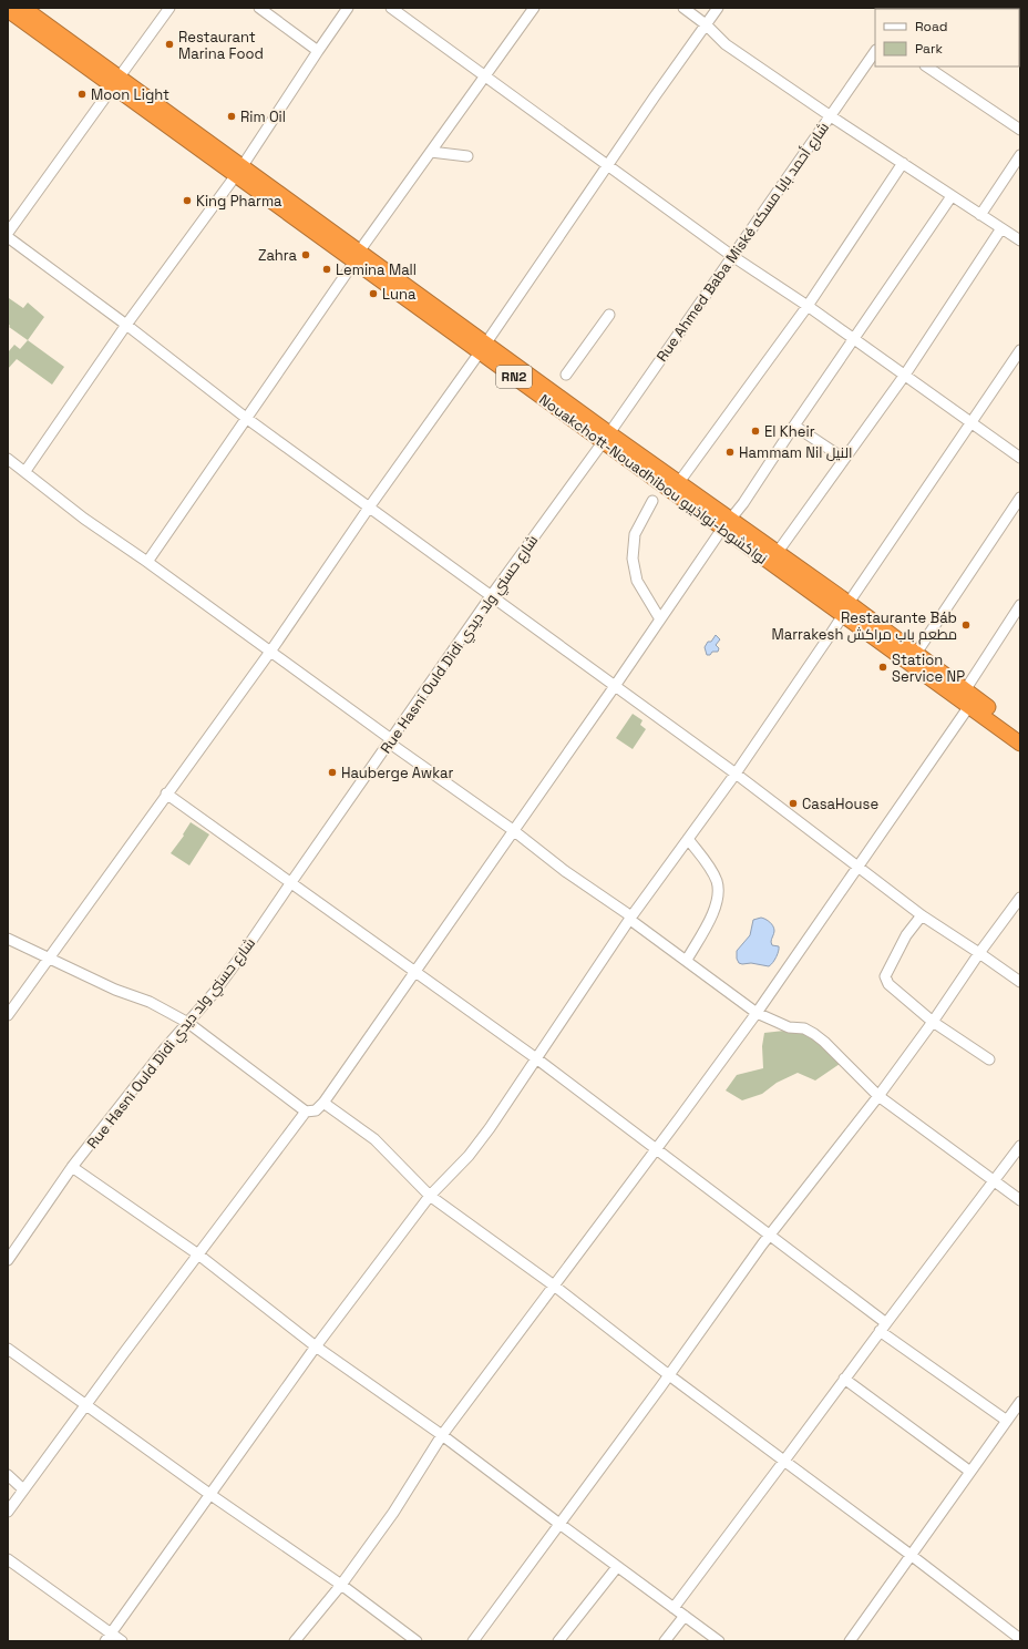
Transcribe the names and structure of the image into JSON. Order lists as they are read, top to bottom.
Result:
{
  "streets": {
    "highway": ["RN2", "Nouakchott-Nouadhibou نواكشوط-نواذيبو"],
    "street": ["Rue Ahmed Baba Miské شارع أحمد بابا مسكه", "Rue Hasni Ould Didi شارع حسني ولد ديدي"]
  },
  "crossings": [
    ["Rue Ahmed Baba Miské شارع أحمد بابا مسكه", "Nouakchott-Nouadhibou نواكشوط-نواذيبو"],
    ["Rue Ahmed Baba Miské شارع أحمد بابا مسكه", "Rue Hasni Ould Didi شارع حسني ولد ديدي"],
    ["Nouakchott-Nouadhibou نواكشوط-نواذيبو", "Rue Hasni Ould Didi شارع حسني ولد ديدي"]
  ],
  "places": [
    "Restaurant Marina Food",
    "Moon Light",
    "Rim Oil",
    "King Pharma",
    "Zahra",
    "Lemina Mall",
    "Luna",
    "El Kheir",
    "Hammam Nil النيل",
    "Restaurante Báb Marrakesh مطعم باب مراكش",
    "Station Service NP",
    "Hauberge Awkar",
    "CasaHouse"
  ],
  "legend": ["Road", "Park"]
}
